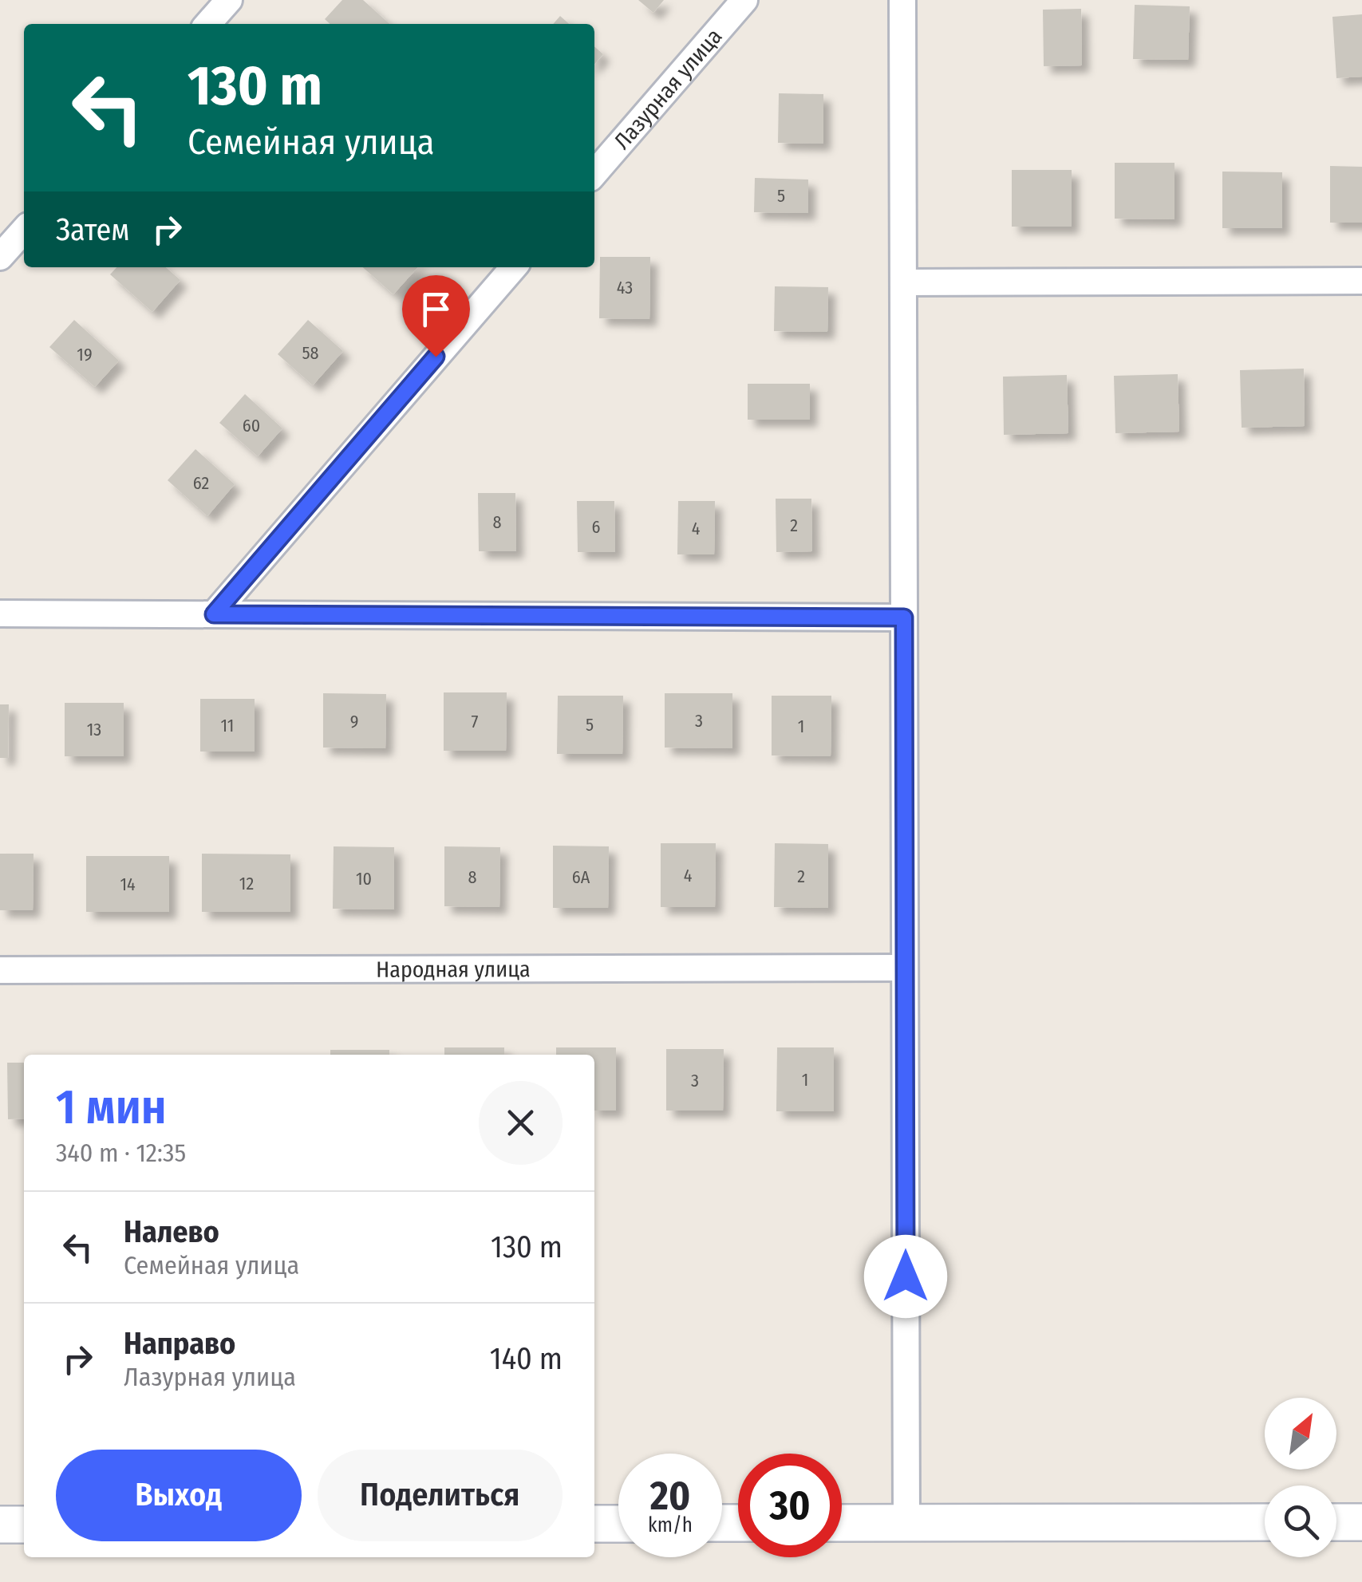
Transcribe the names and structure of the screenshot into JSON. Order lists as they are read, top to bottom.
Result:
{
  "streets": {
    "street": ["Лазурная улица", "Народная улица"]
  },
  "house_numbers": [
    "5",
    "43",
    "58",
    "19",
    "60",
    "62",
    "8",
    "2",
    "6",
    "4",
    "3",
    "9",
    "7",
    "5",
    "11",
    "1",
    "13",
    "4",
    "2",
    "8",
    "6А",
    "10",
    "12",
    "14",
    "1",
    "3"
  ],
  "north": "top right",
  "page": {
    "turn": ["130 m", "Семейная улица"],
    "then": "Затем",
    "heading": ["1 мин", "340 m · 12:35"],
    "list": [
      {
        "name": "Налево",
        "note": "Семейная улица",
        "value": "130 m"
      },
      {
        "name": "Направо",
        "note": "Лазурная улица",
        "value": "140 m"
      }
    ],
    "buttons": ["Выход", "Поделиться"],
    "speed": "20 km/h",
    "limit": "30"
  }
}
